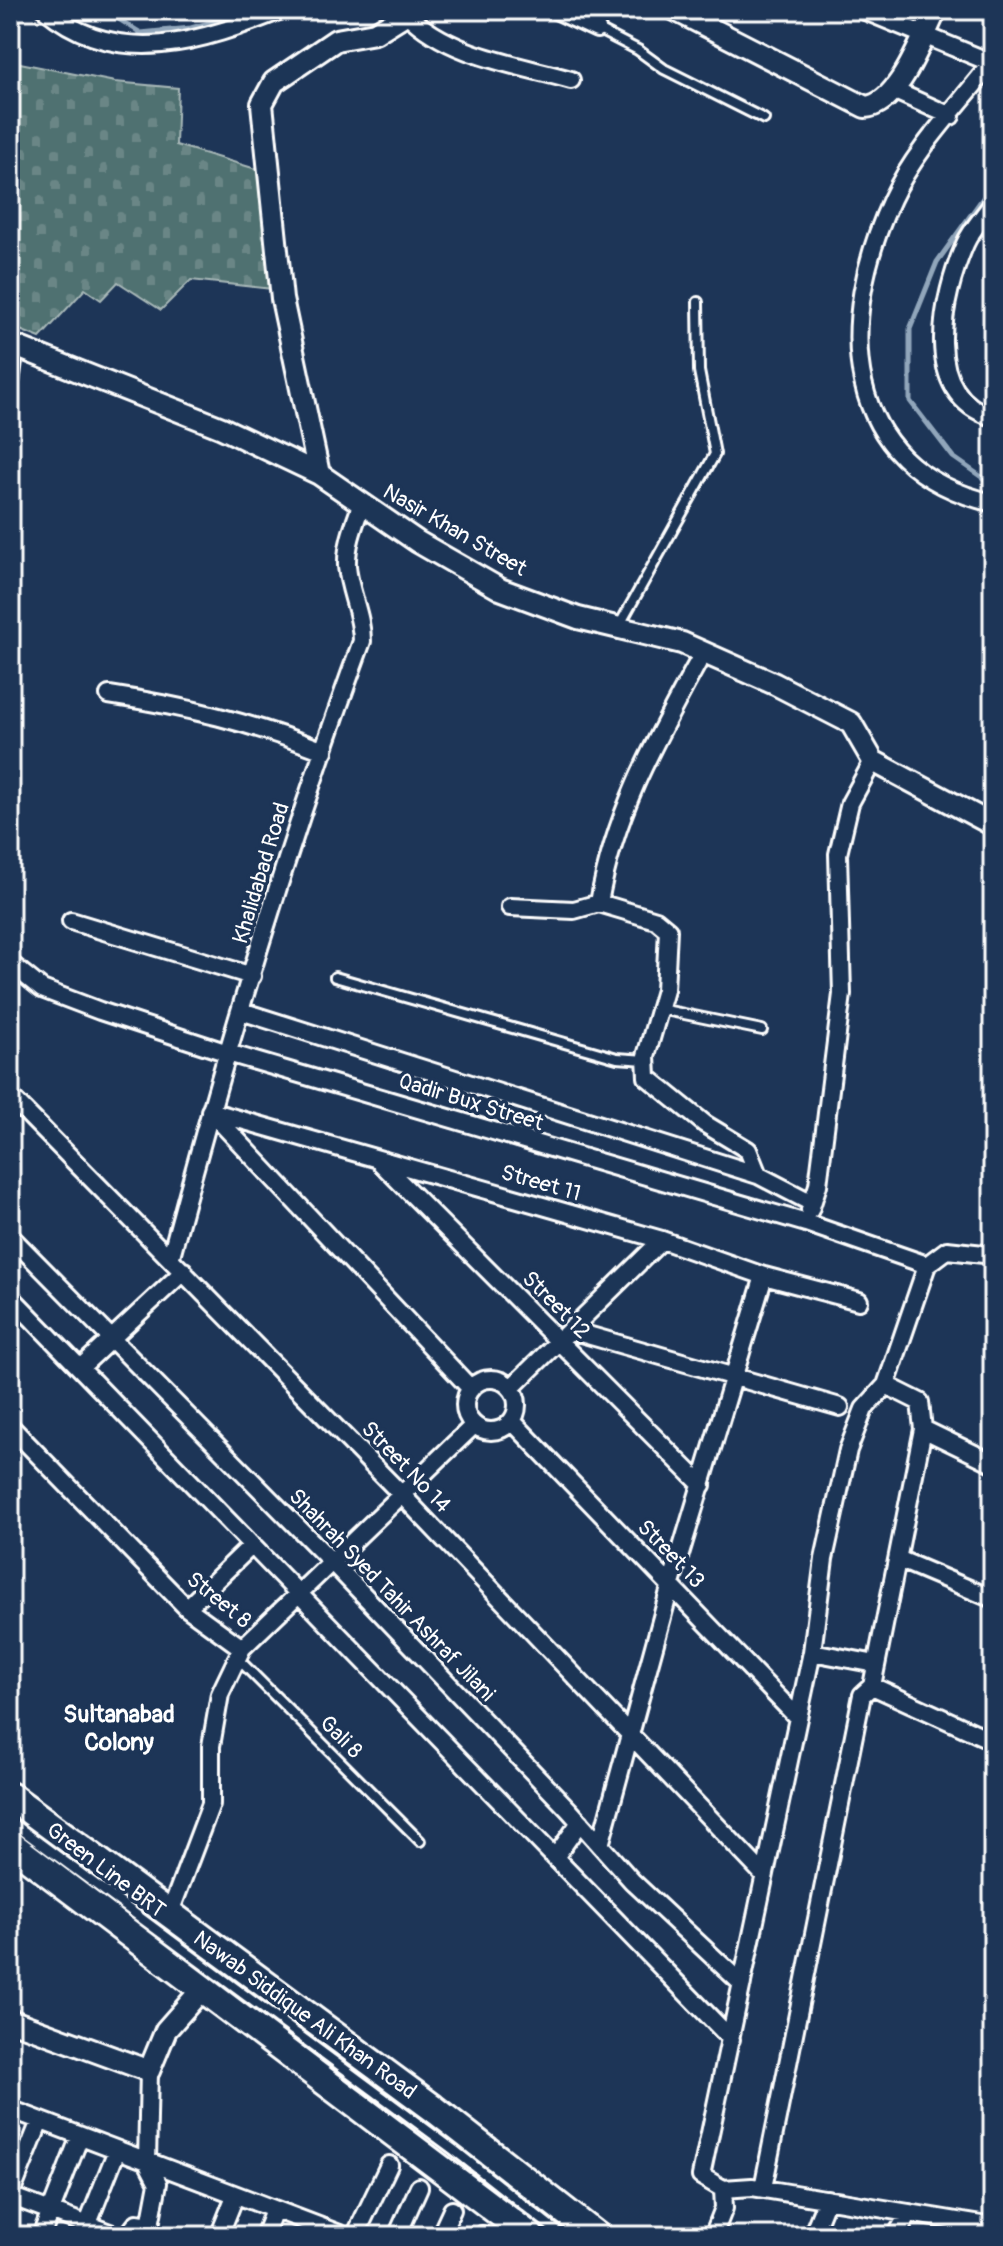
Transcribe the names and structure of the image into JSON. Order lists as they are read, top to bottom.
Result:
{
  "streets": {
    "main road": ["Nawab Siddique Ali Khan Road"],
    "street": [
      "Nasir Khan Street",
      "Khalidabad Road",
      "Qadir Bux Street",
      "Street 11",
      "Street 12",
      "Street No 14",
      "Street 13",
      "Shahrah Syed Tahir Ashraf Jilani",
      "Street 8"
    ],
    "lane": ["Gali 8", "Green Line BRT"]
  },
  "crossings": [
    ["Nasir Khan Street", "Khalidabad Road"],
    ["Khalidabad Road", "Qadir Bux Street"],
    ["Khalidabad Road", "Street 11"],
    ["Khalidabad Road", "Street No 14"],
    ["Street 11", "Street 12"],
    ["Street No 14", "Street 8"],
    ["Street 13", "Street 8"],
    ["Shahrah Syed Tahir Ashraf Jilani", "Street 8"],
    ["Street 8", "Gali 8"]
  ],
  "districts": ["Sultanabad Colony"]
}
